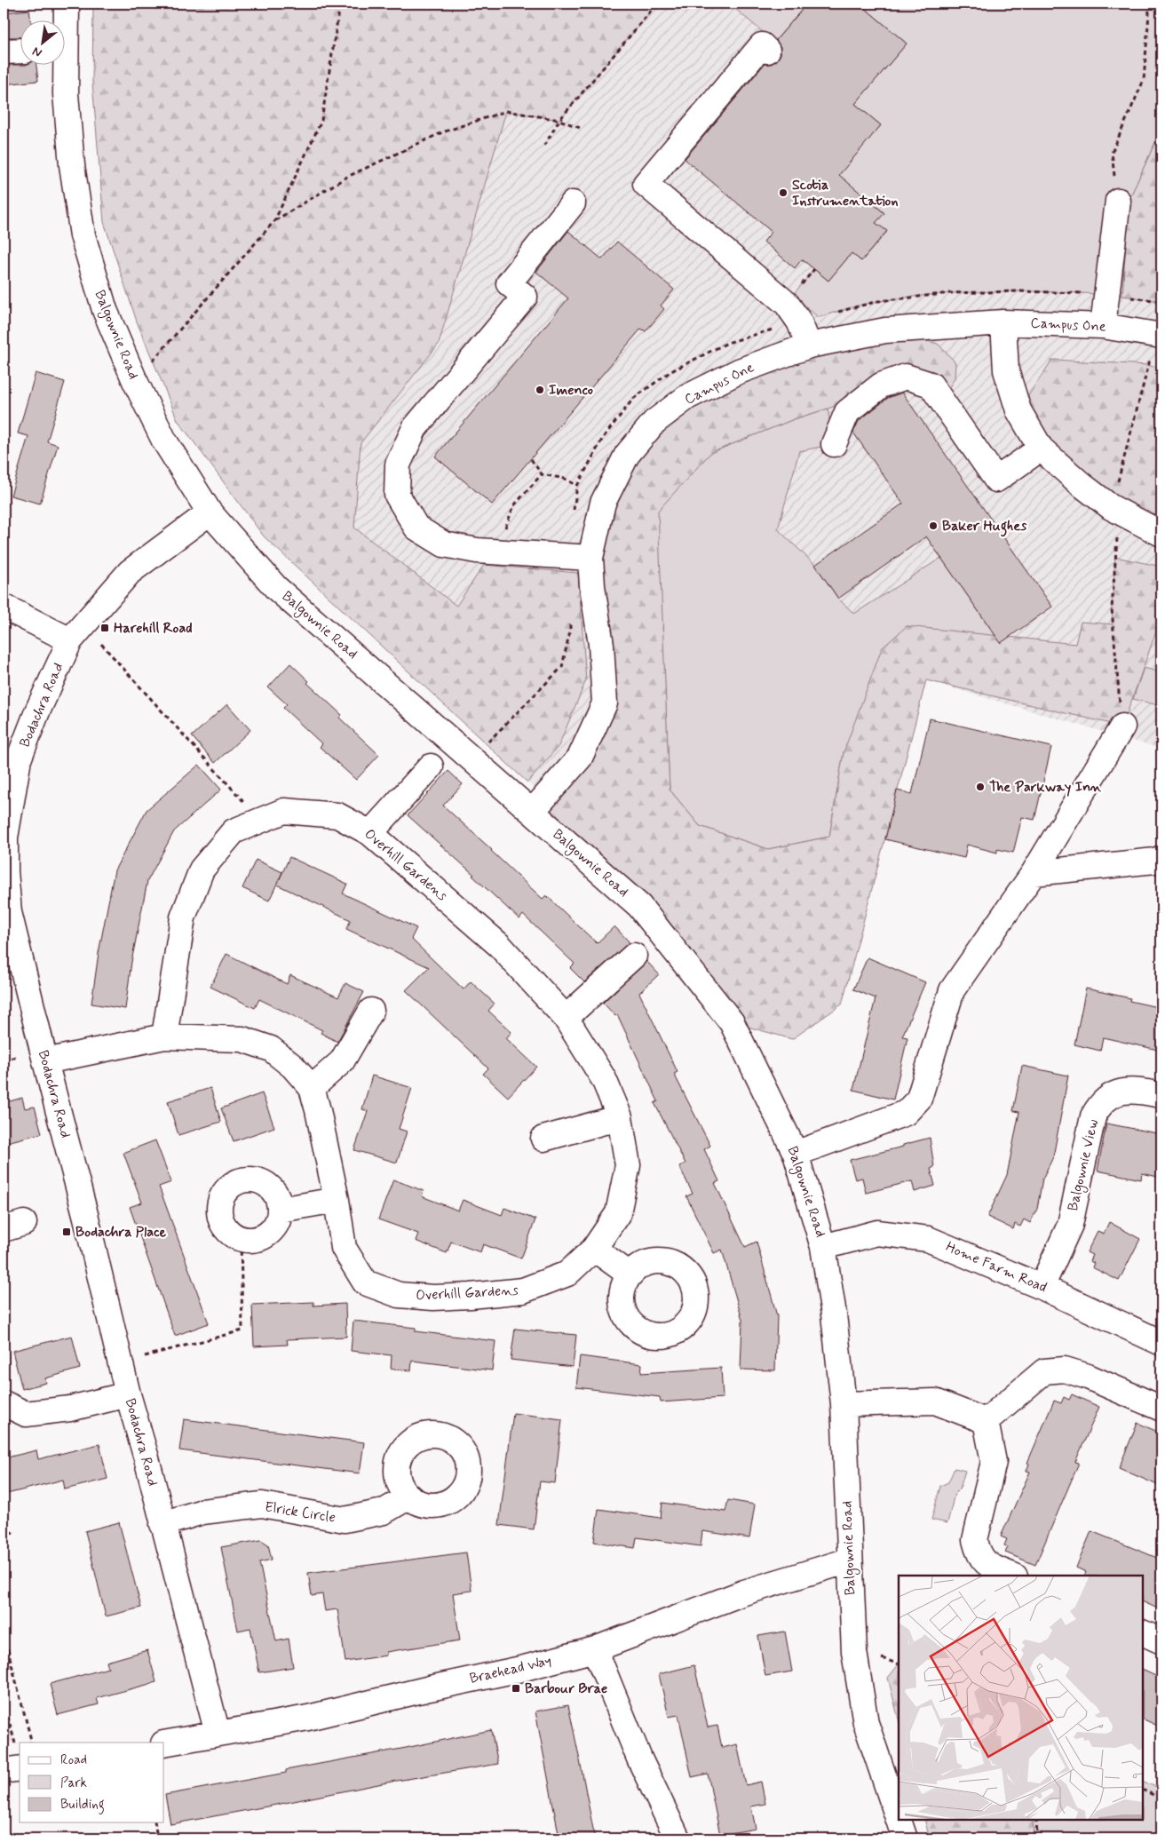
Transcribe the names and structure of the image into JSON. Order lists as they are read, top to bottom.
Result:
{
  "streets": {
    "street": [
      "Campus One",
      "Balgownie Road",
      "Bodachra Road",
      "Overhill Gardens",
      "Balgownie View",
      "Home Farm Road",
      "Elrick Circle",
      "Braehead Way"
    ]
  },
  "crossings": [
    ["Campus One", "Balgownie Road"],
    ["Balgownie Road", "Bodachra Road"],
    ["Balgownie Road", "Home Farm Road"],
    ["Balgownie Road", "Braehead Way"],
    ["Bodachra Road", "Overhill Gardens"],
    ["Bodachra Road", "Elrick Circle"],
    ["Bodachra Road", "Braehead Way"],
    ["Balgownie View", "Home Farm Road"]
  ],
  "places": {
    "other": [
      "Scotia Instrumentation",
      "Imenco",
      "Baker Hughes",
      "The Parkway Inn"
    ],
    "transit": ["Harehill Road", "Bodachra Place", "Barbour Brae"]
  },
  "legend": ["Road", "Park", "Building"],
  "north": "bottom left"
}
